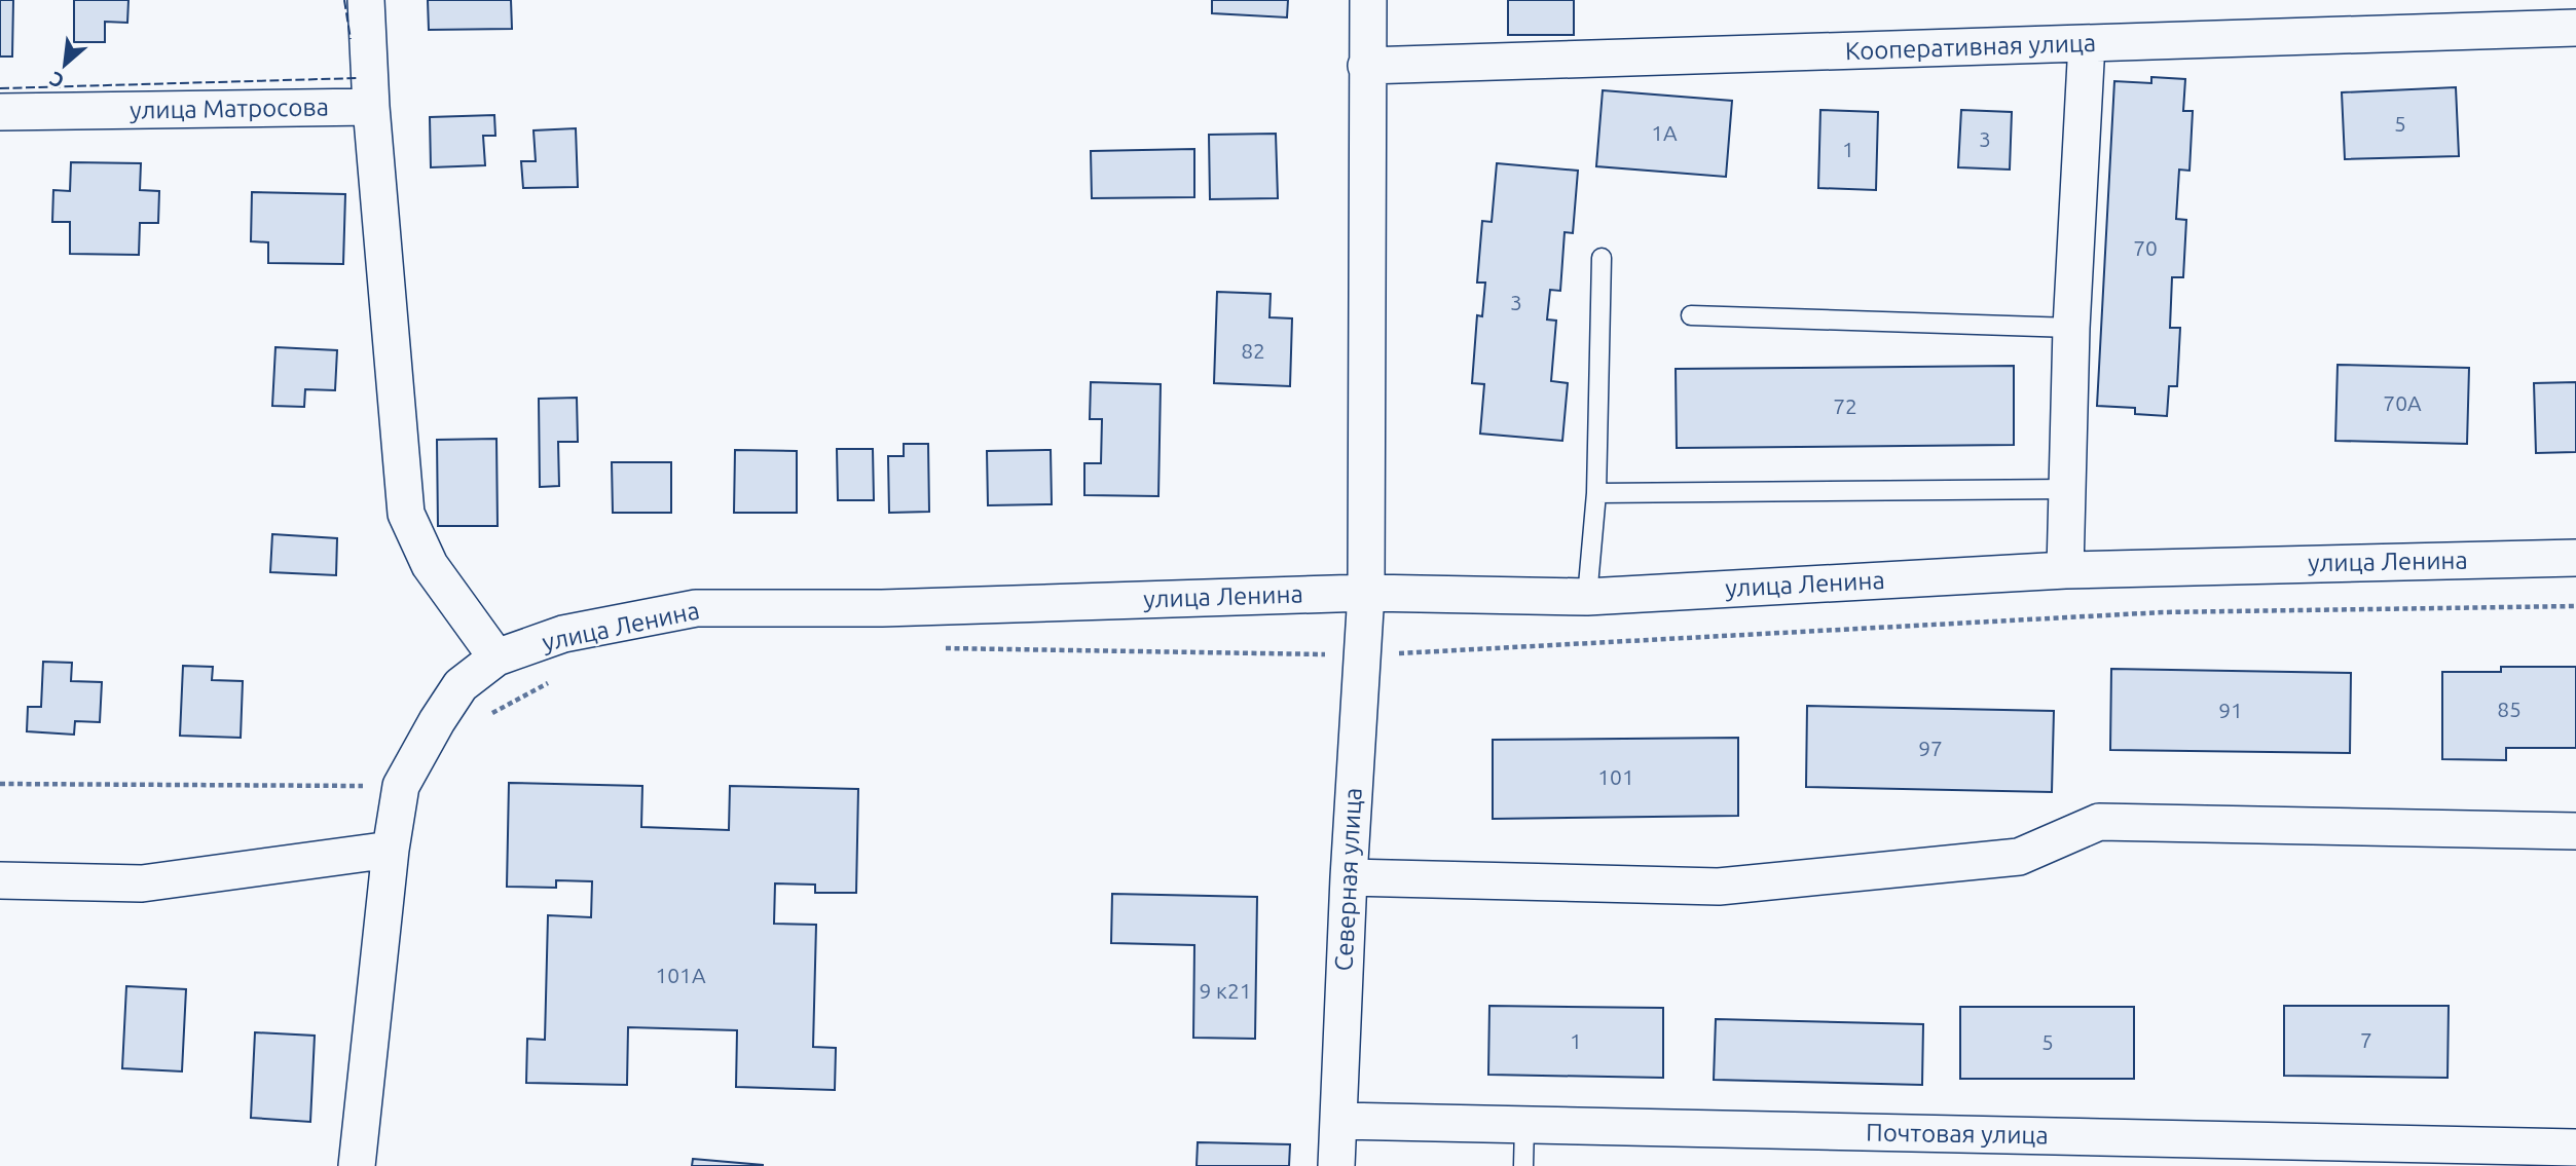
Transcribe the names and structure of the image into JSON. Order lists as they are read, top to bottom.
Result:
{
  "streets": {
    "street": [
      "Кооперативная улица",
      "улица Матросова",
      "улица Ленина",
      "Северная улица",
      "Почтовая улица"
    ]
  },
  "crossings": [
    ["Кооперативная улица", "Северная улица"],
    ["улица Ленина", "Северная улица"],
    ["Северная улица", "Почтовая улица"]
  ],
  "house_numbers": [
    "5",
    "1А",
    "3",
    "1",
    "70",
    "3",
    "82",
    "70А",
    "72",
    "85",
    "91",
    "97",
    "101",
    "101А",
    "9 к21",
    "7",
    "1",
    "5"
  ],
  "north": "bottom left"
}
